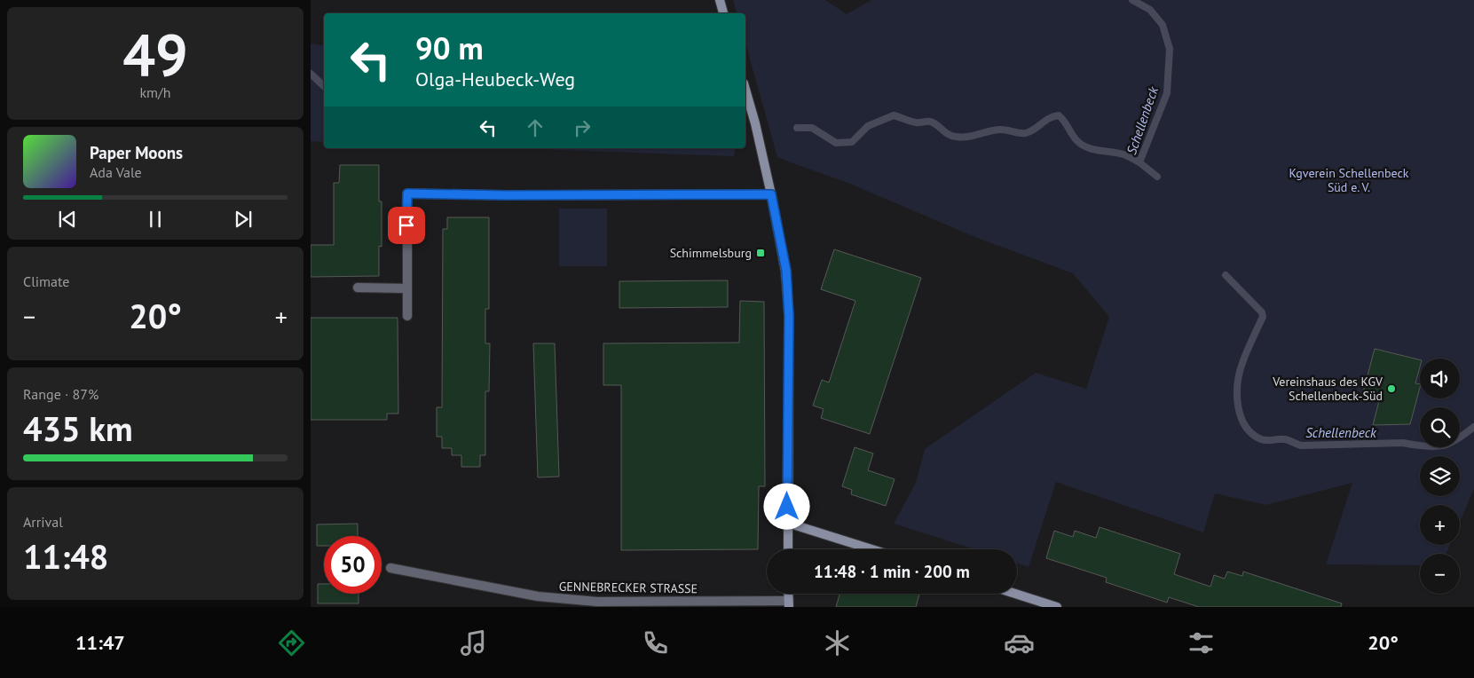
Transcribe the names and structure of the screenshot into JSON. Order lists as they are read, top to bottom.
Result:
{
  "streets": {
    "street": ["GENNEBRECKER STRASSE"]
  },
  "water": ["Schellenbeck"],
  "parks": ["Kgverein Schellenbeck Süd e. V."],
  "places": {
    "transit": ["Schimmelsburg"],
    "other": ["Vereinshaus des KGV Schellenbeck-Süd"]
  },
  "page": {
    "tile": [
      ["49", "km/h"],
      "Climate",
      ["Range · 87%", "435 km"],
      ["Arrival", "11:48"]
    ],
    "turn": ["90 m", "Olga-Heubeck-Weg"],
    "song": ["Paper Moons", "Ada Vale"],
    "heat": ["−", "20°", "+"],
    "map_buttons": ["+", "−"],
    "limit": "50",
    "trip": "11:48 · 1 min · 200 m",
    "tabs": ["11:47", "20°"]
  }
}
